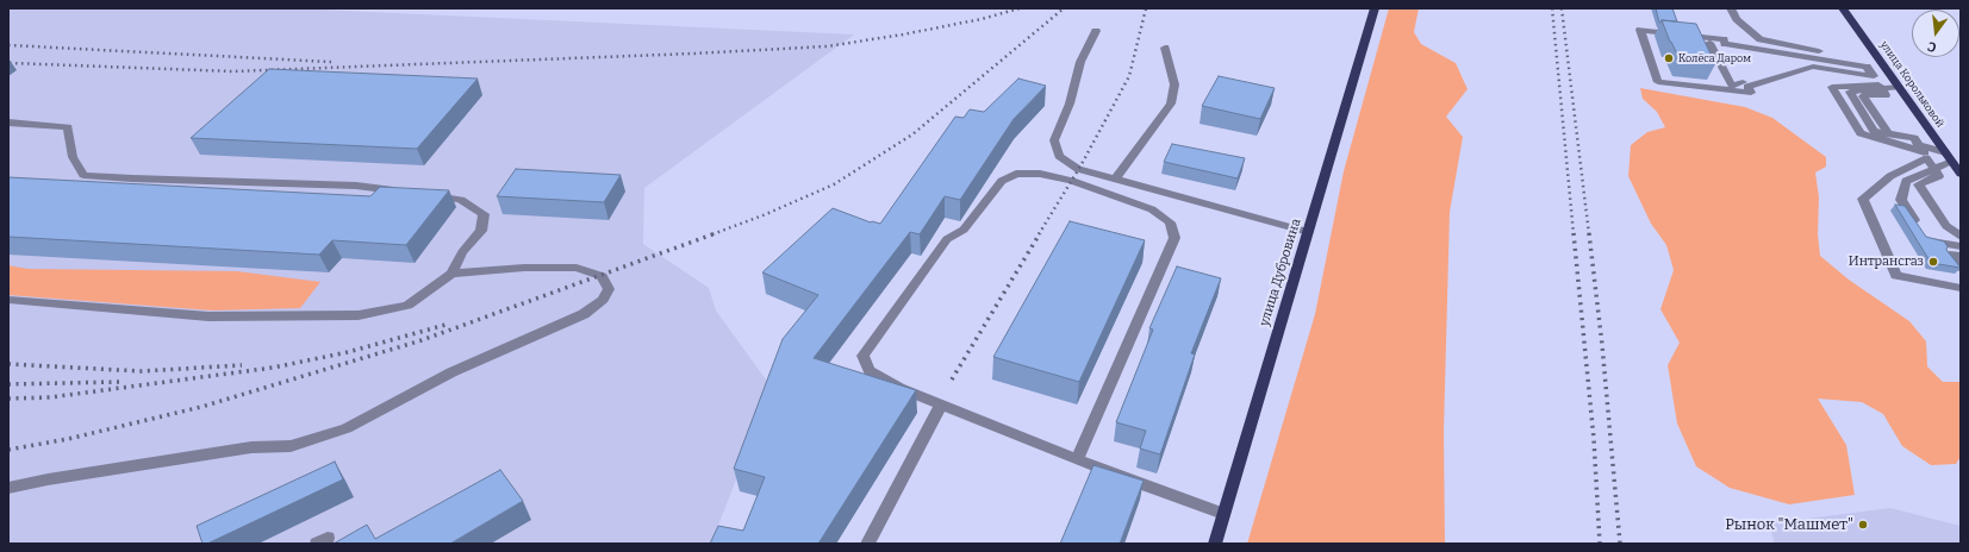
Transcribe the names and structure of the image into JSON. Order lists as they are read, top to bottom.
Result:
{
  "streets": {
    "main road": ["улица Корольковой", "улица Дубровина"]
  },
  "places": ["Колёса Даром", "Интрансгаз", "Рынок \"Машмет\""],
  "north": "bottom"
}
